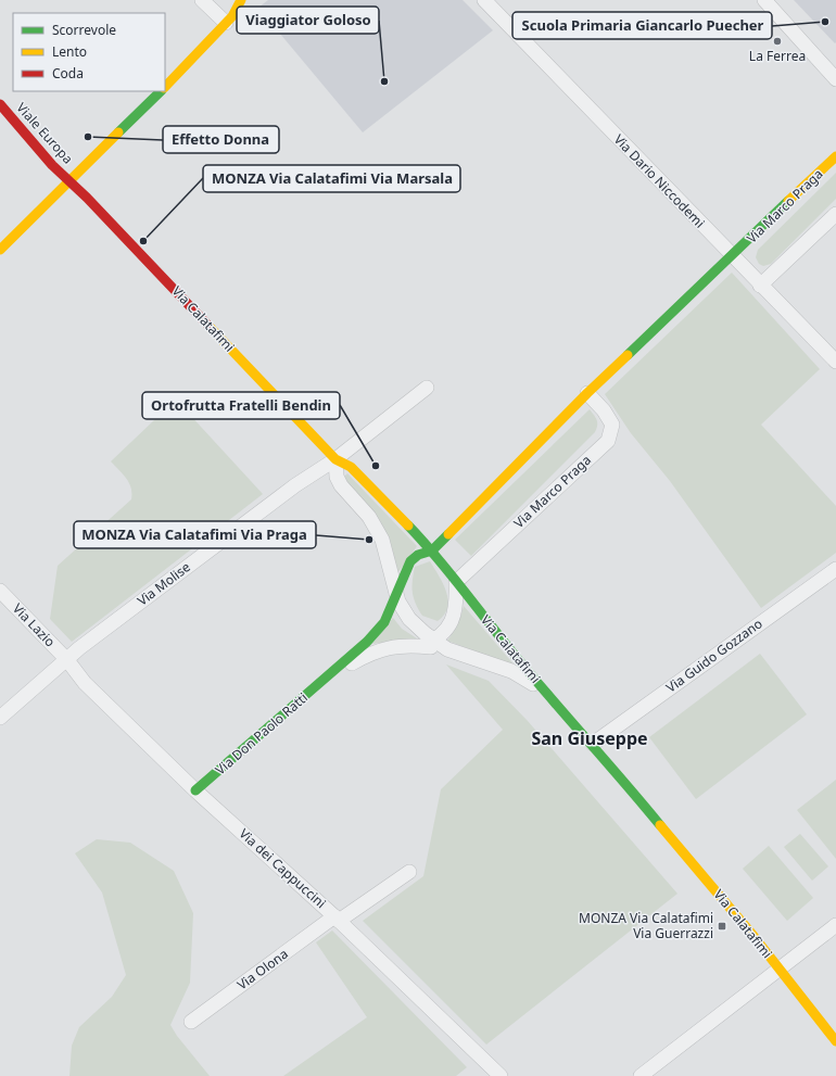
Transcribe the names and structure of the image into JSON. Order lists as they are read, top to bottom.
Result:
{
  "streets": {
    "street": [
      "Viale Europa",
      "Via Dario Niccodemi",
      "Via Marco Praga",
      "Via Calatafimi",
      "Via Molise",
      "Via Lazio",
      "Via Guido Gozzano",
      "Via Don Paolo Ratti",
      "Via dei Cappuccini",
      "Via Olona"
    ]
  },
  "crossings": [
    ["Viale Europa", "Via Calatafimi"],
    ["Via Dario Niccodemi", "Via Marco Praga"],
    ["Via Marco Praga", "Via Calatafimi"],
    ["Via Marco Praga", "Via Don Paolo Ratti"],
    ["Via Calatafimi", "Via Molise"],
    ["Via Calatafimi", "Via Guido Gozzano"],
    ["Via Calatafimi", "Via Don Paolo Ratti"],
    ["Via Molise", "Via Lazio"],
    ["Via Molise", "Via dei Cappuccini"],
    ["Via Lazio", "Via dei Cappuccini"],
    ["Via Don Paolo Ratti", "Via dei Cappuccini"],
    ["Via dei Cappuccini", "Via Olona"]
  ],
  "districts": ["San Giuseppe"],
  "places": {
    "other": [
      "Scuola Primaria Giancarlo Puecher",
      "La Ferrea",
      "Viaggiator Goloso",
      "Effetto Donna",
      "MONZA Via Calatafimi Via Marsala",
      "Ortofrutta Fratelli Bendin",
      "MONZA Via Calatafimi Via Praga"
    ],
    "transit": ["MONZA Via Calatafimi Via Guerrazzi"]
  },
  "legend": ["Scorrevole", "Lento", "Coda"]
}
